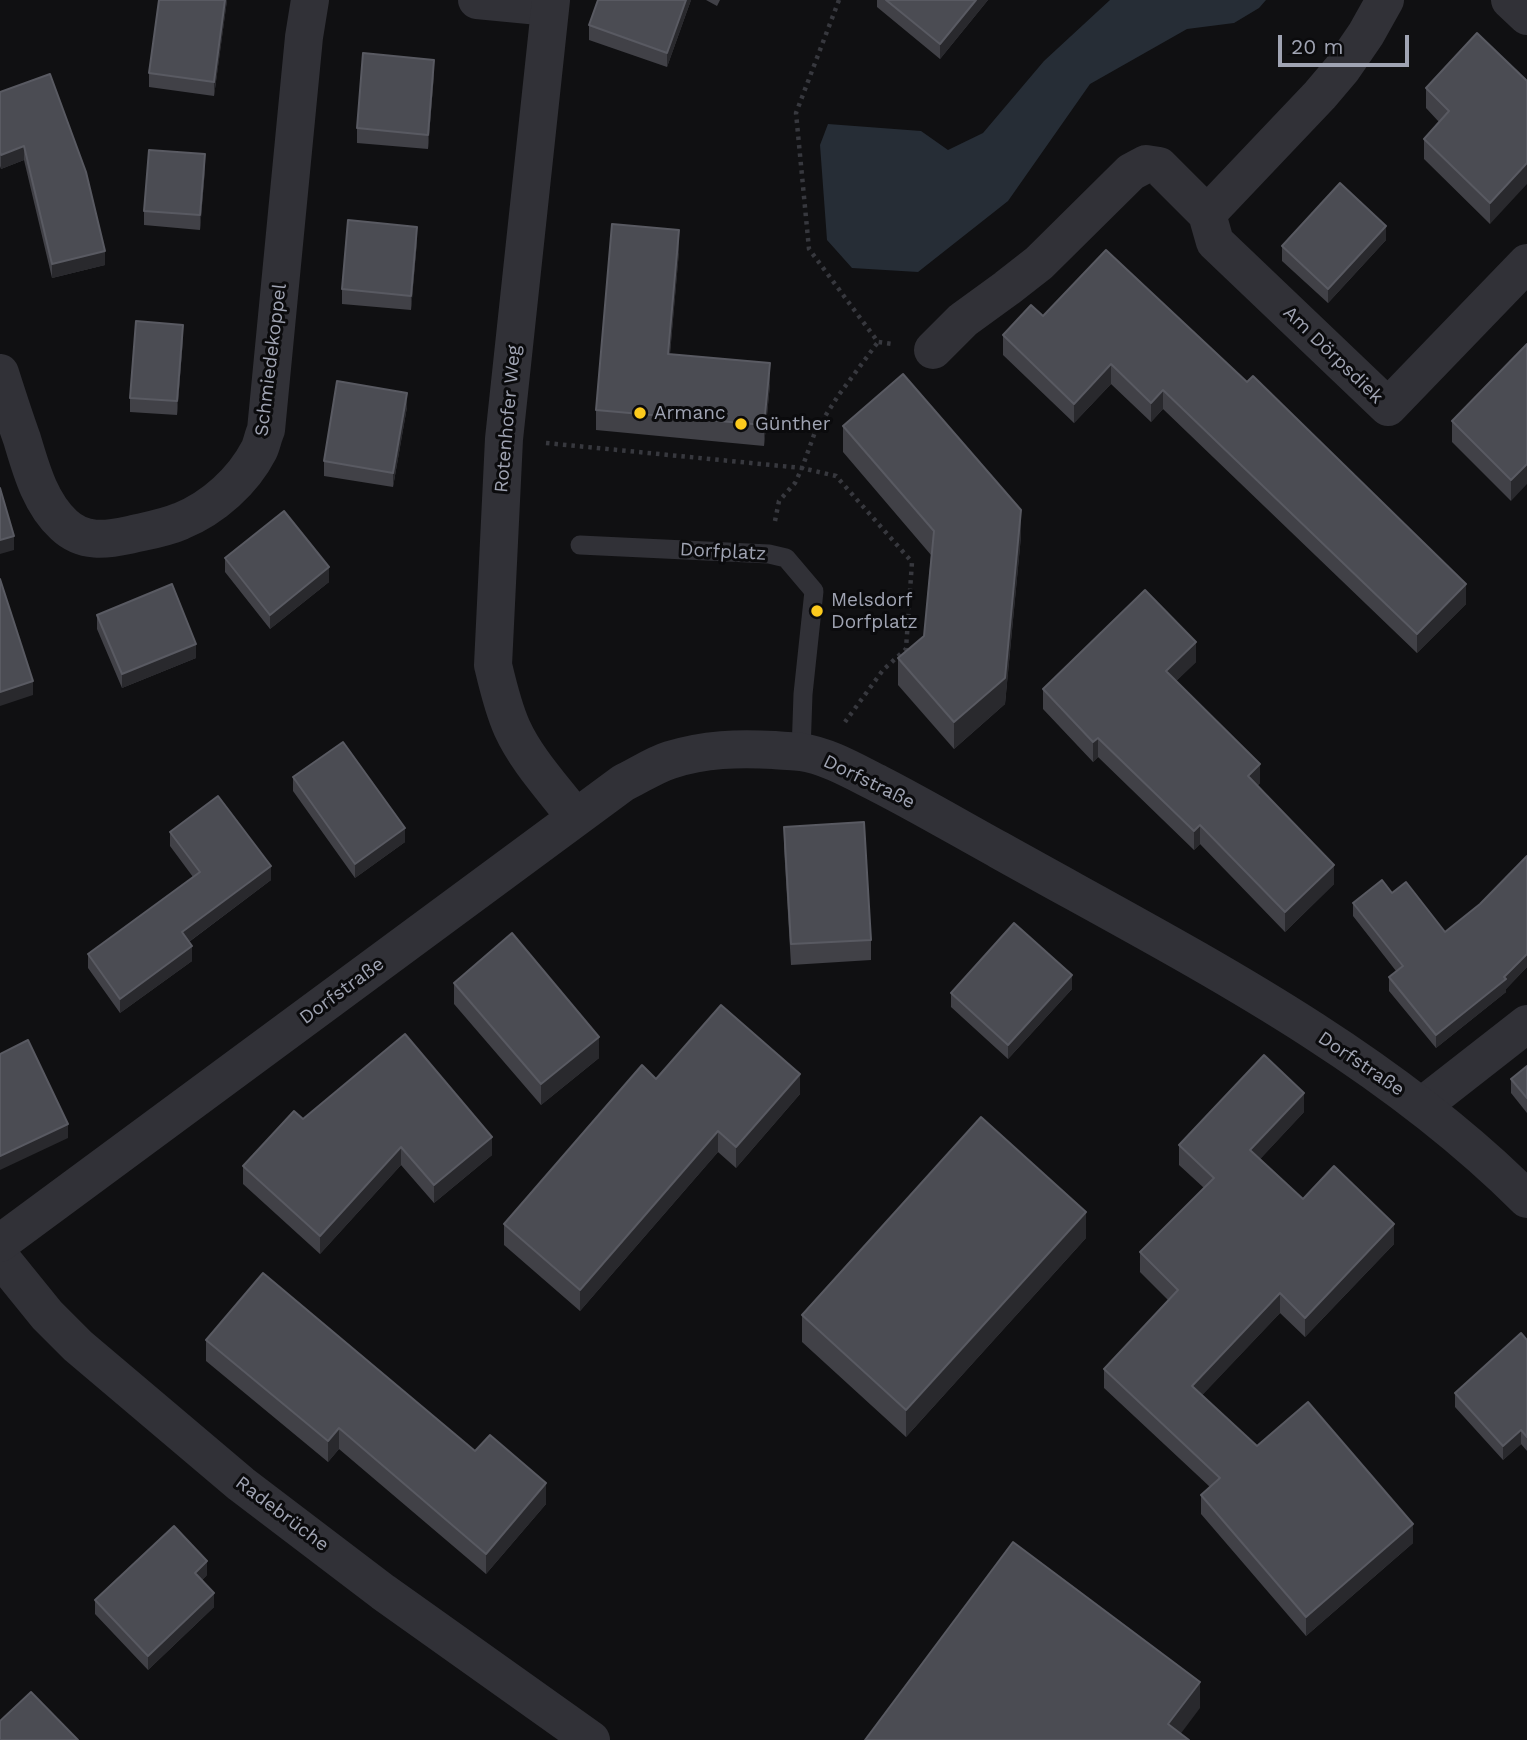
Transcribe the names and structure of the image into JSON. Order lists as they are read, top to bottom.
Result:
{
  "streets": {
    "street": [
      "Am Dörpsdiek",
      "Schmiedekoppel",
      "Rotenhofer Weg",
      "Dorfstraße",
      "Radebrüche"
    ],
    "lane": ["Dorfplatz"]
  },
  "crossings": [
    ["Rotenhofer Weg", "Dorfstraße"],
    ["Dorfplatz", "Dorfstraße"]
  ],
  "places": ["Armanc", "Günther", "Melsdorf Dorfplatz"],
  "scale_bar": "20 m"
}
